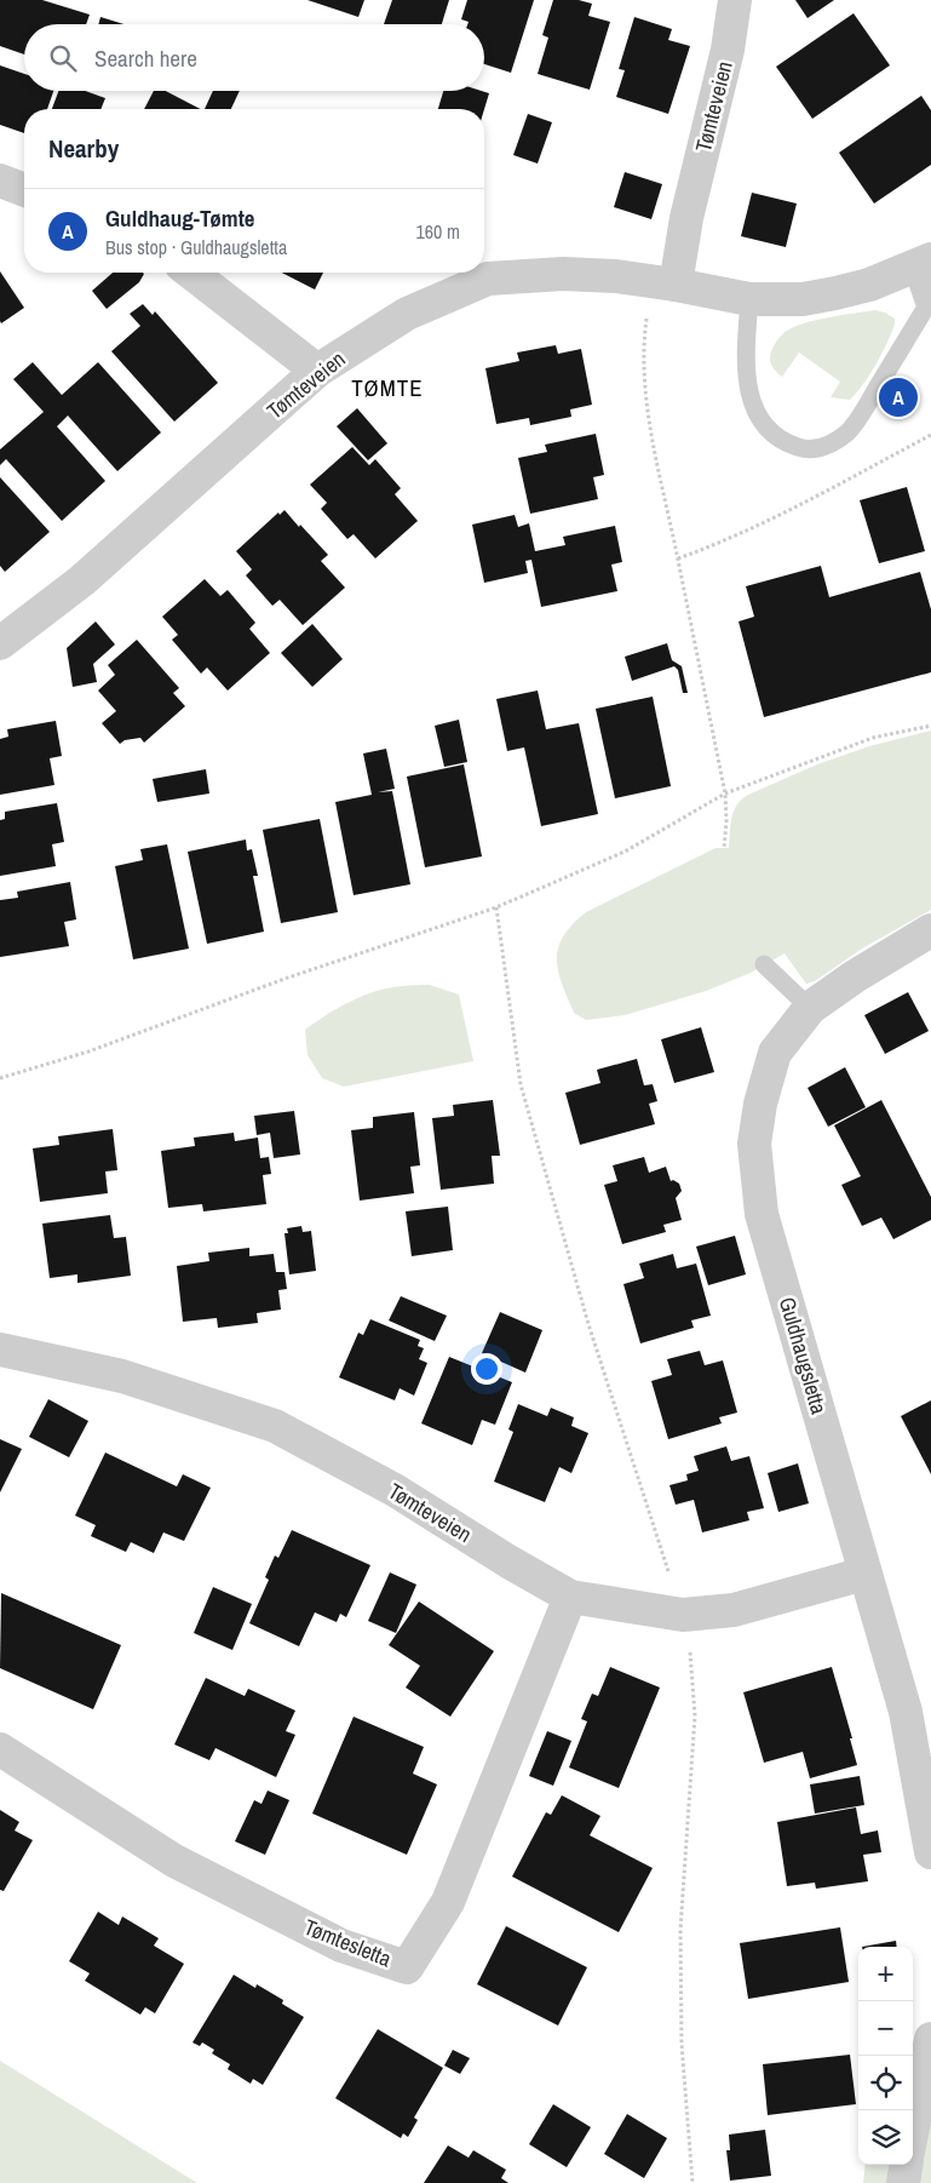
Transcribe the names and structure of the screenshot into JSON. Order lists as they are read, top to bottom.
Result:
{
  "streets": {
    "street": ["Tømteveien", "Guldhaugsletta", "Tømtesletta"]
  },
  "crossings": [
    ["Tømteveien", "Guldhaugsletta"],
    ["Tømteveien", "Tømtesletta"]
  ],
  "districts": ["TØMTE"],
  "page": {
    "search": "Search here",
    "heading": "Nearby",
    "list": [
      {
        "mark": "A",
        "name": "Guldhaug-Tømte",
        "note": "Bus stop · Guldhaugsletta",
        "value": "160 m"
      }
    ],
    "pins": "A",
    "map_buttons": ["+", "−"]
  }
}
